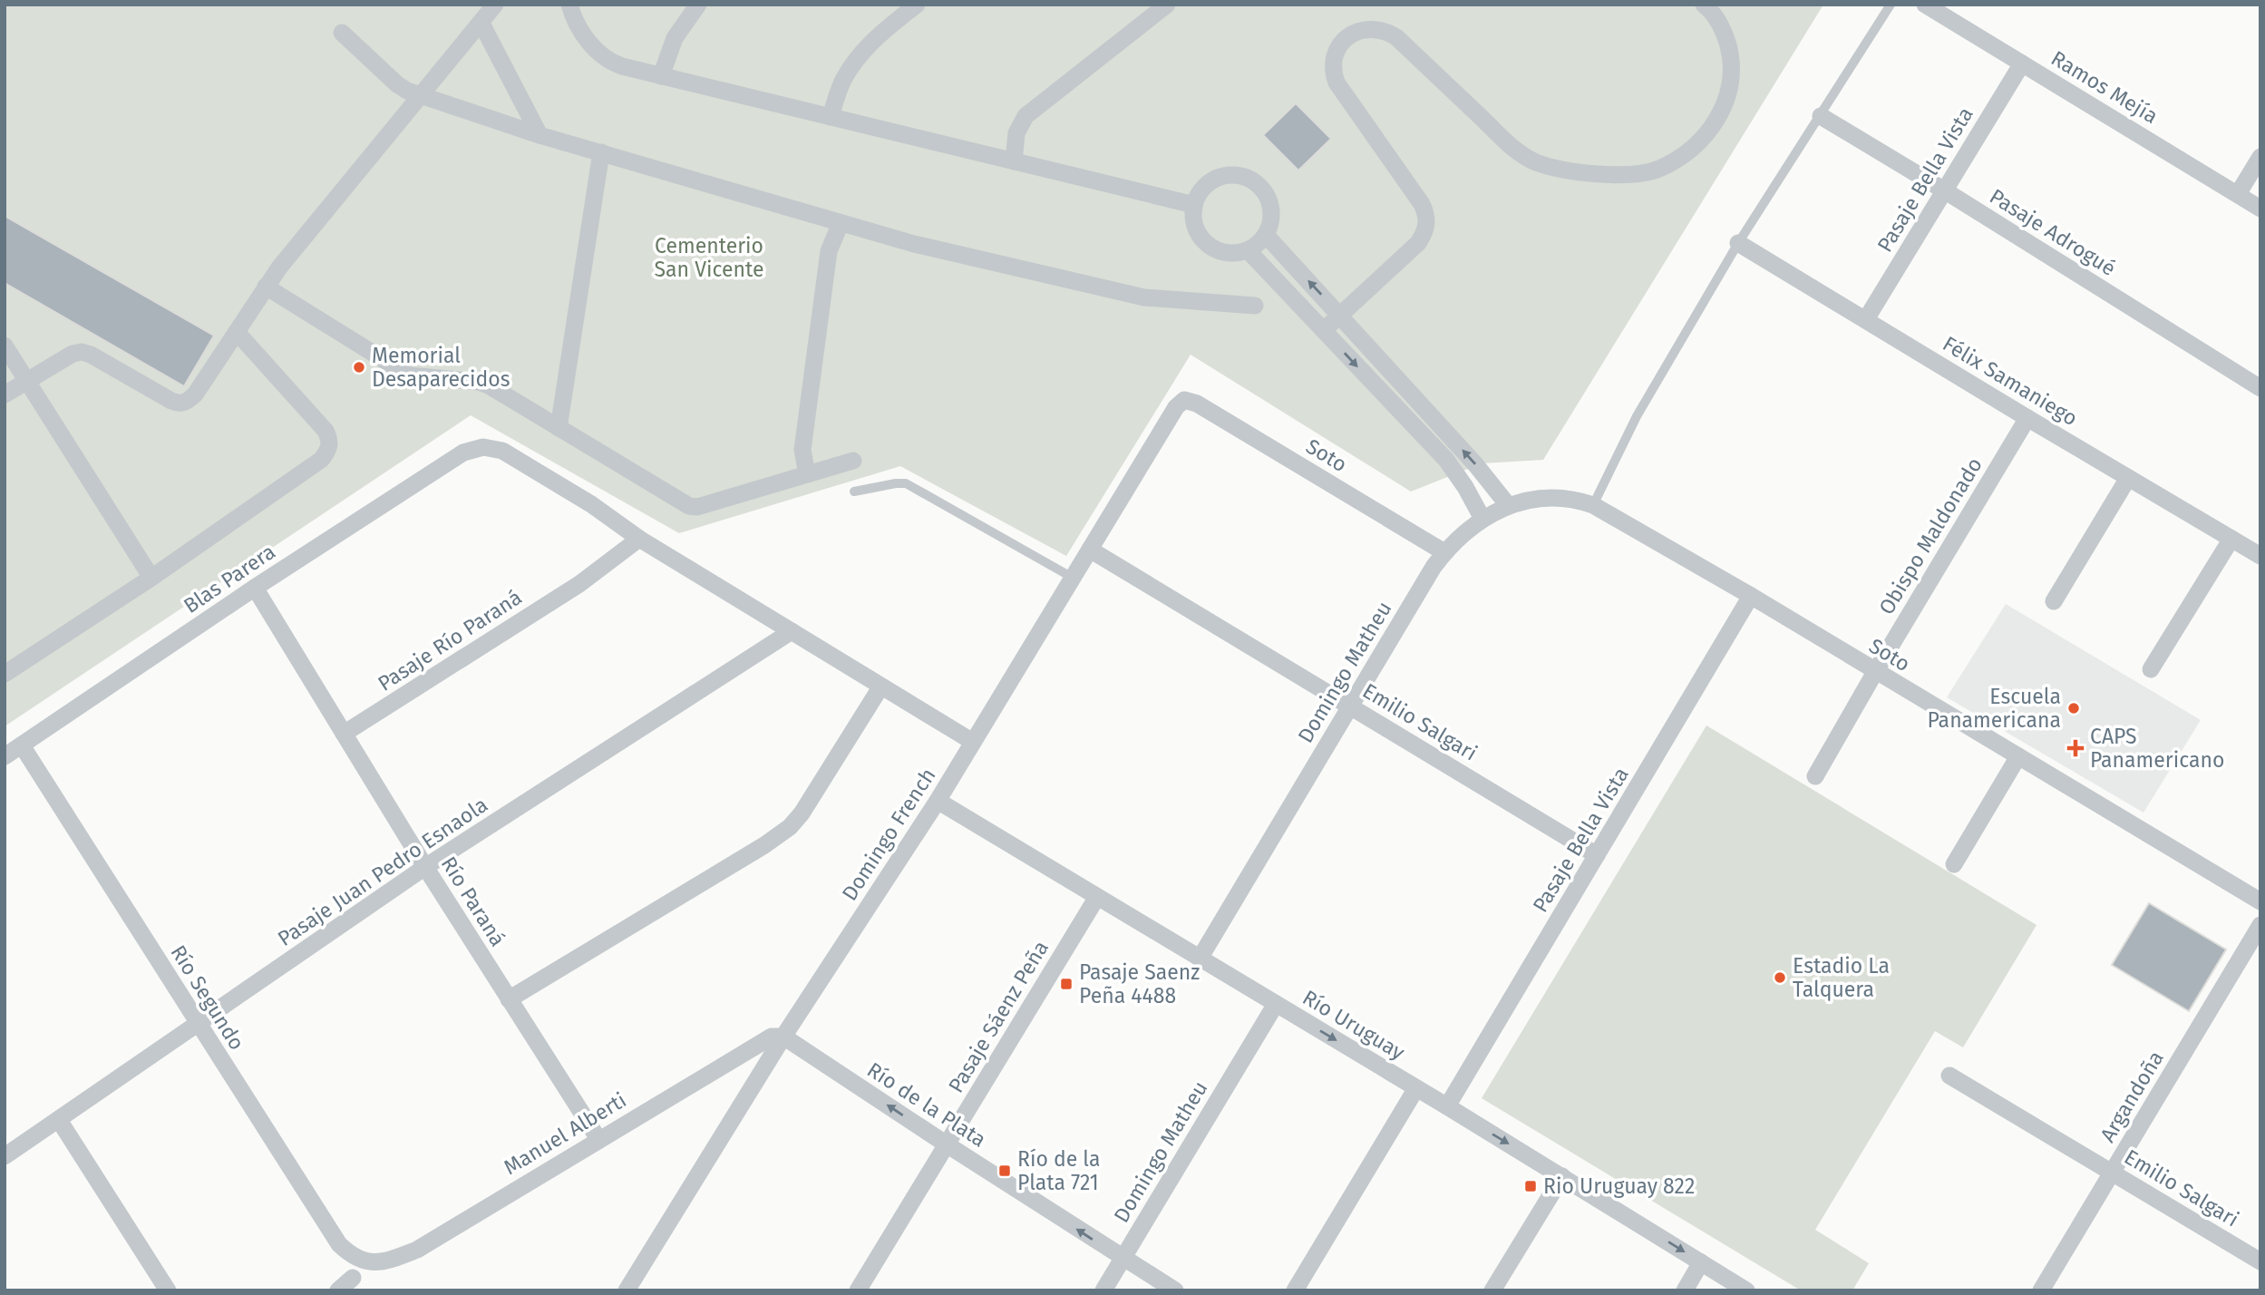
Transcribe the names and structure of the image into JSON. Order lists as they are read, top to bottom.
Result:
{
  "streets": {
    "street": [
      "Ramos Mejía",
      "Pasaje Bella Vista",
      "Pasaje Adrogué",
      "Félix Samaniego",
      "Soto",
      "Obispo Maldonado",
      "Blas Parera",
      "Pasaje Río Paraná",
      "Domingo Matheu",
      "Emilio Salgari",
      "Domingo French",
      "Pasaje Juan Pedro Esnaola",
      "Río Paraná",
      "Río Segundo",
      "Pasaje Sáenz Peña",
      "Río Uruguay",
      "Argandoña",
      "Río de la Plata",
      "Manuel Alberti"
    ]
  },
  "crossings": [
    ["Ramos Mejía", "Pasaje Bella Vista"],
    ["Pasaje Bella Vista", "Pasaje Adrogué"],
    ["Pasaje Bella Vista", "Félix Samaniego"],
    ["Pasaje Bella Vista", "Soto"],
    ["Pasaje Bella Vista", "Emilio Salgari"],
    ["Pasaje Bella Vista", "Río Uruguay"],
    ["Félix Samaniego", "Obispo Maldonado"],
    ["Soto", "Obispo Maldonado"],
    ["Soto", "Domingo Matheu"],
    ["Soto", "Domingo French"],
    ["Blas Parera", "Pasaje Río Paraná"],
    ["Blas Parera", "Río Paraná"],
    ["Blas Parera", "Río Segundo"],
    ["Pasaje Río Paraná", "Río Paraná"],
    ["Domingo Matheu", "Emilio Salgari"],
    ["Domingo Matheu", "Río Uruguay"],
    ["Domingo Matheu", "Río de la Plata"],
    ["Emilio Salgari", "Domingo French"],
    ["Emilio Salgari", "Argandoña"],
    ["Domingo French", "Río Uruguay"],
    ["Domingo French", "Río de la Plata"],
    ["Domingo French", "Manuel Alberti"],
    ["Pasaje Juan Pedro Esnaola", "Río Paraná"],
    ["Pasaje Juan Pedro Esnaola", "Río Segundo"],
    ["Río Paraná", "Manuel Alberti"],
    ["Río Segundo", "Manuel Alberti"],
    ["Pasaje Sáenz Peña", "Río Uruguay"],
    ["Pasaje Sáenz Peña", "Río de la Plata"],
    ["Río de la Plata", "Manuel Alberti"]
  ],
  "one_way": ["Río Uruguay", "Río de la Plata"],
  "parks": ["Cementerio San Vicente"],
  "places": {
    "other": ["Memorial Desaparecidos", "Escuela Panamericana", "Estadio La Talquera"],
    "health": ["CAPS Panamericano"],
    "transit": ["Pasaje Saenz Peña 4488", "Río de la Plata 721", "Rio Uruguay 822"]
  }
}
